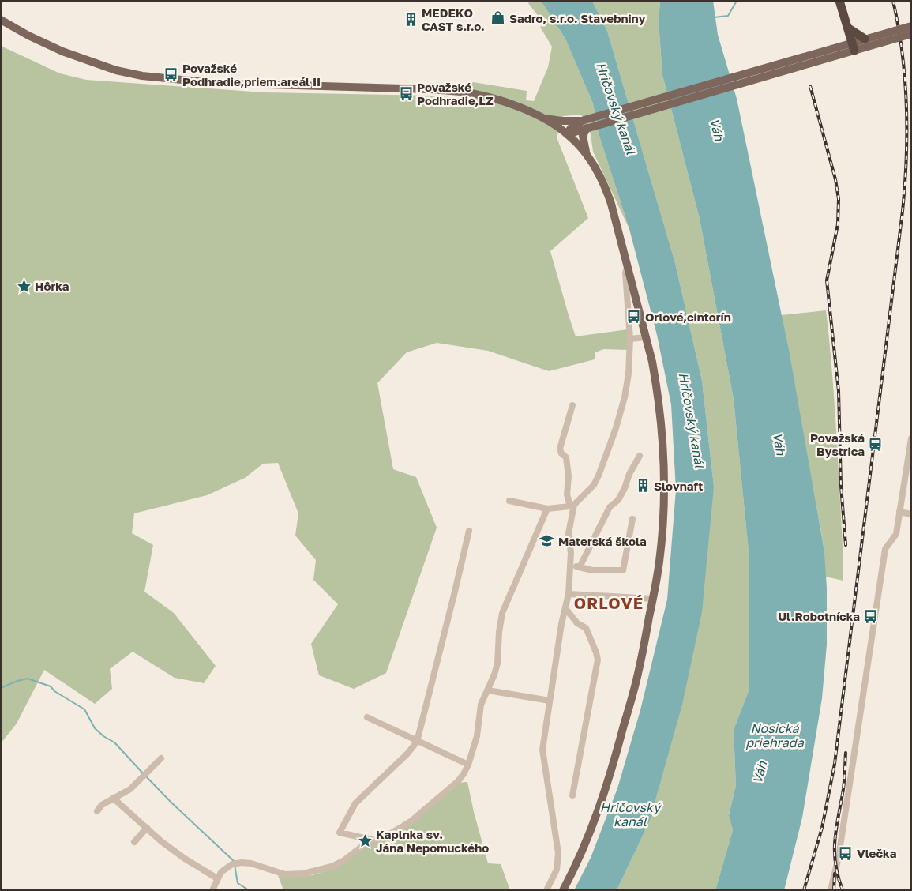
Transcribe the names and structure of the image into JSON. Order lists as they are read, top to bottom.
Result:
{
  "districts": ["ORLOVÉ"],
  "water": ["Hričovský kanál", "Váh", "Nosická priehrada"],
  "places": {
    "shop": ["Sadro, s.r.o. Stavebniny"],
    "building": ["MEDEKO CAST s.r.o.", "Slovnaft"],
    "bus stop": [
      "Považské Podhradie,priem.areál II",
      "Považské Podhradie,LZ",
      "Orlové,cintorín",
      "Ul.Robotnícka",
      "Vlečka"
    ],
    "place": ["Hôrka", "Kaplnka sv. Jána Nepomuckého"],
    "station": ["Považská Bystrica"],
    "school or university": ["Materská škola"]
  }
}
